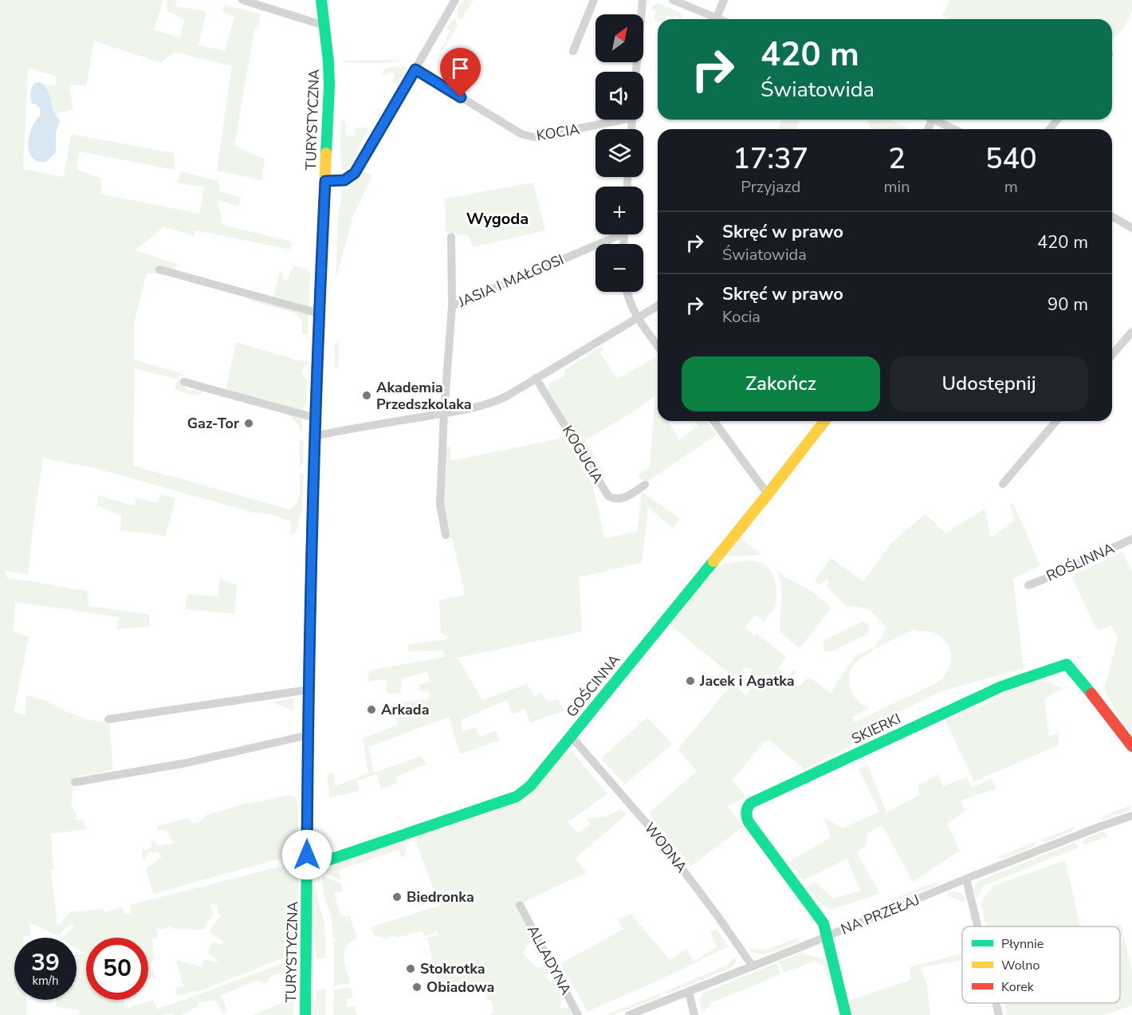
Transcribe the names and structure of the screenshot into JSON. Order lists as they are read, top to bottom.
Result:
{
  "streets": {
    "street": [
      "TURYSTYCZNA",
      "KOCIA",
      "JASIA I MAŁGOSI",
      "KOGUCIA",
      "ROŚLINNA",
      "GOŚCINNA",
      "SKIERKI",
      "WODNA",
      "NA PRZEŁAJ",
      "ALLADYNA"
    ]
  },
  "crossings": [
    ["TURYSTYCZNA", "GOŚCINNA"],
    ["GOŚCINNA", "WODNA"],
    ["SKIERKI", "NA PRZEŁAJ"],
    ["WODNA", "NA PRZEŁAJ"]
  ],
  "districts": ["Wygoda"],
  "places": [
    "Akademia Przedszkolaka",
    "Gaz-Tor",
    "Jacek i Agatka",
    "Arkada",
    "Biedronka",
    "Stokrotka",
    "Obiadowa"
  ],
  "legend": ["Płynnie", "Wolno", "Korek"],
  "north": "top right",
  "page": {
    "map_buttons": ["+", "−"],
    "turn": ["420 m", "Światowida"],
    "eta": [
      "17:37",
      "Przyjazd",
      "2",
      "min",
      "540",
      "m"
    ],
    "list": [
      {
        "name": "Skręć w prawo",
        "note": "Światowida",
        "value": "420 m"
      },
      {
        "name": "Skręć w prawo",
        "note": "Kocia",
        "value": "90 m"
      }
    ],
    "buttons": ["Zakończ", "Udostępnij"],
    "speed": "39 km/h",
    "limit": "50"
  }
}
